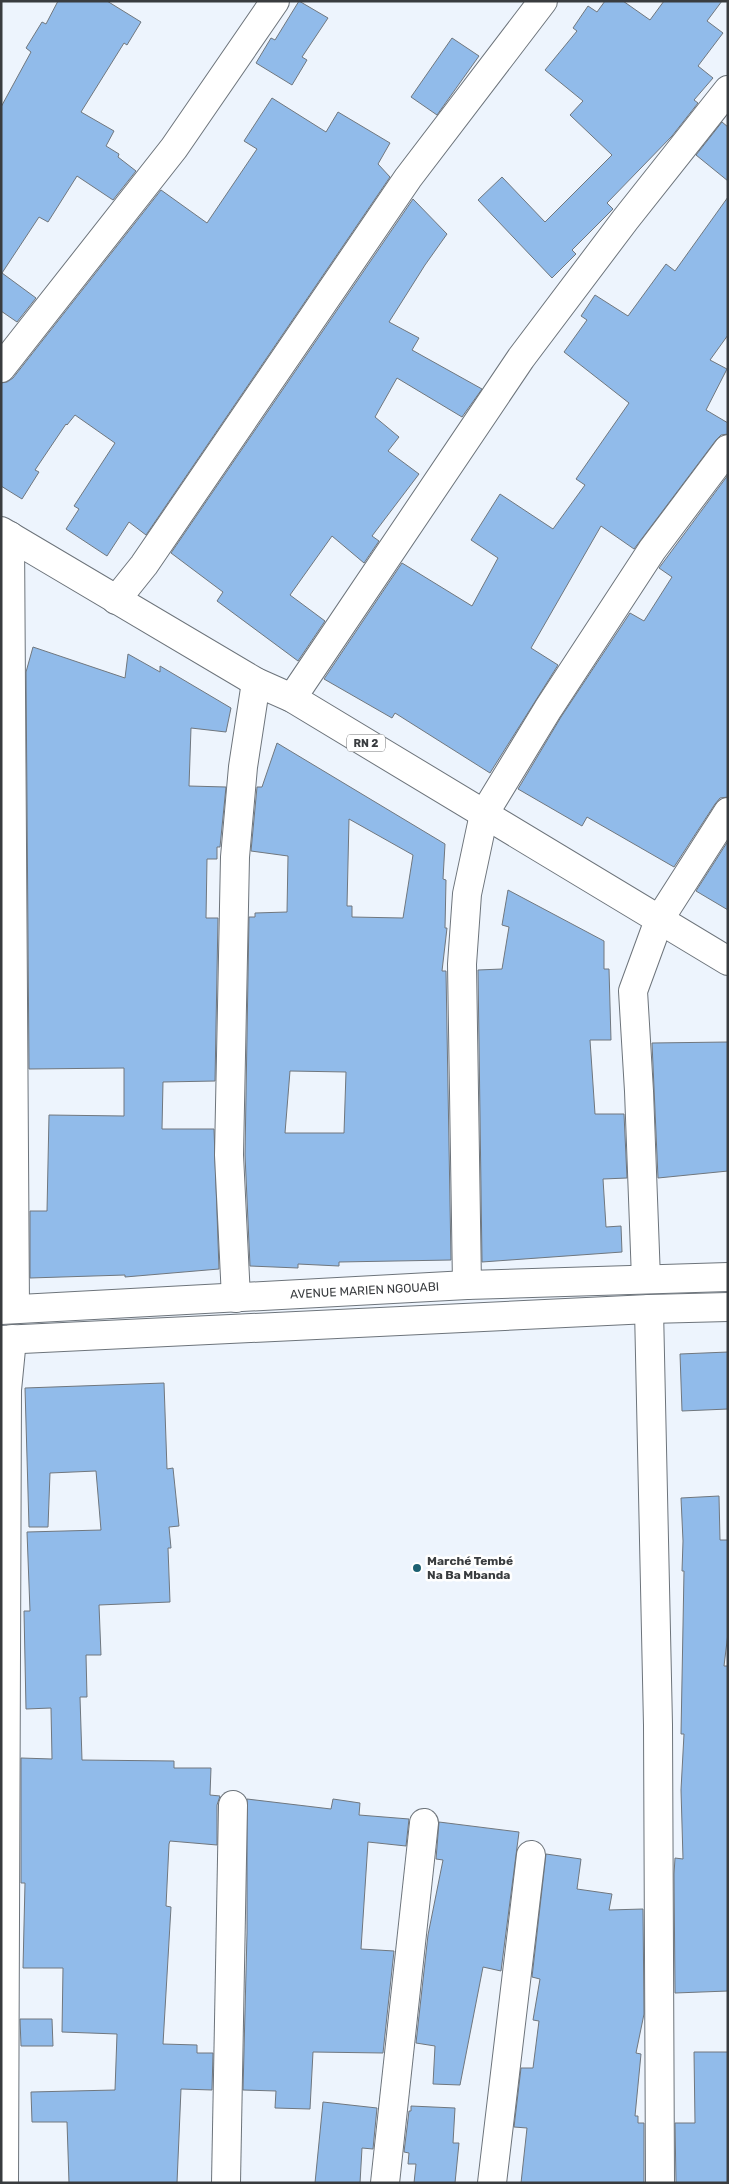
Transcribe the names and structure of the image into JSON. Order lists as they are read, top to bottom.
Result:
{
  "streets": {
    "main road": ["RN 2", "AVENUE MARIEN NGOUABI"]
  },
  "places": ["Marché Tembé Na Ba Mbanda"]
}
